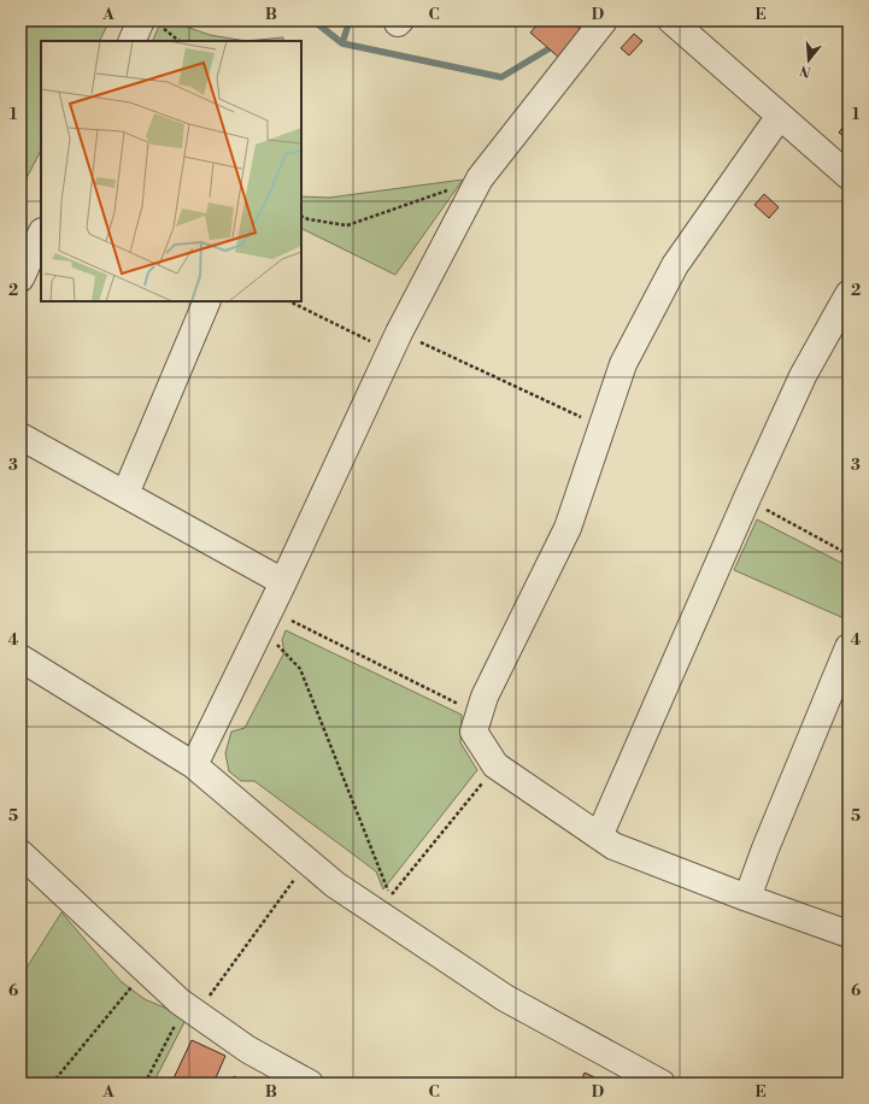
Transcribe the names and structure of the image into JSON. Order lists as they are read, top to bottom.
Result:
{
  "north": "bottom",
  "grid": {
    "columns": [
      "A",
      "B",
      "C",
      "D",
      "E"
    ],
    "rows": [
      "1",
      "2",
      "3",
      "4",
      "5",
      "6"
    ]
  }
}
